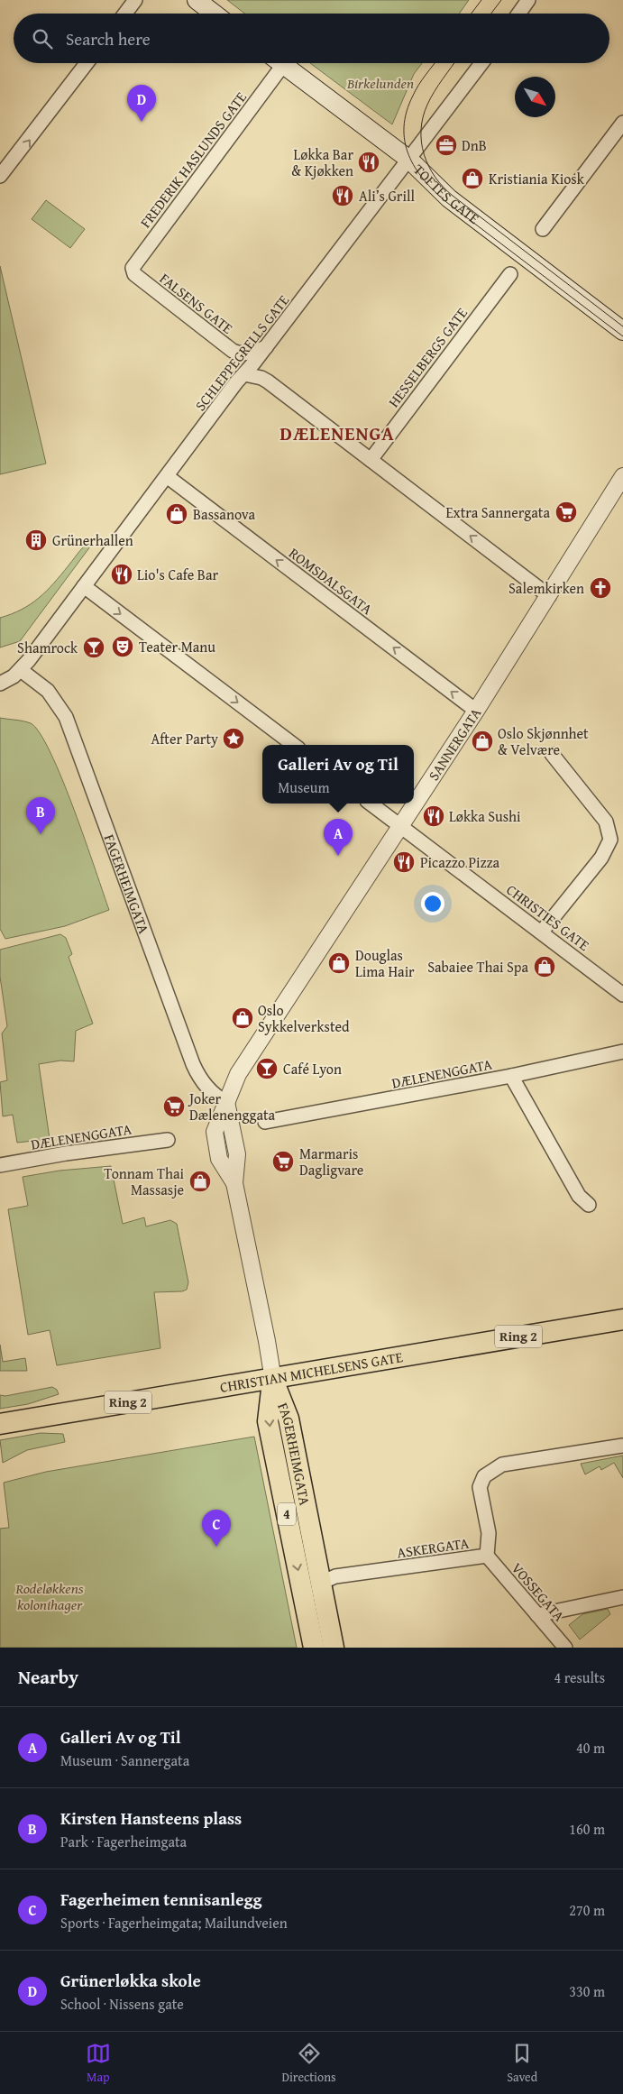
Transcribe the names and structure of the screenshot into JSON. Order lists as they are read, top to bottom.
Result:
{
  "streets": {
    "main road": [
      "TOFTES GATE",
      "FAGERHEIMGATA",
      "Ring 2",
      "CHRISTIAN MICHELSENS GATE",
      "4"
    ],
    "street": [
      "FREDERIK HASLUNDS GATE",
      "FALSENS GATE",
      "SCHLEPPEGRELLS GATE",
      "HESSELBERGS GATE",
      "ROMSDALSGATA",
      "SANNERGATA",
      "CHRISTIES GATE",
      "DÆLENENGGATA",
      "ASKERGATA",
      "VOSSEGATA"
    ]
  },
  "crossings": [
    ["FREDERIK HASLUNDS GATE", "FALSENS GATE"],
    ["TOFTES GATE", "SCHLEPPEGRELLS GATE"],
    ["FALSENS GATE", "SCHLEPPEGRELLS GATE"],
    ["SCHLEPPEGRELLS GATE", "ROMSDALSGATA"],
    ["SCHLEPPEGRELLS GATE", "FAGERHEIMGATA"],
    ["ROMSDALSGATA", "SANNERGATA"],
    ["SANNERGATA", "FAGERHEIMGATA"],
    ["SANNERGATA", "CHRISTIES GATE"],
    ["FAGERHEIMGATA", "CHRISTIAN MICHELSENS GATE"],
    ["FAGERHEIMGATA", "4"],
    ["FAGERHEIMGATA", "ASKERGATA"],
    ["CHRISTIAN MICHELSENS GATE", "4"],
    ["ASKERGATA", "VOSSEGATA"]
  ],
  "one_way": ["ROMSDALSGATA"],
  "districts": ["DÆLENENGA"],
  "parks": ["Birkelunden", "Rodeløkkens kolonihager"],
  "places": {
    "office": ["DnB"],
    "restaurant": [
      "Løkka Bar & Kjøkken",
      "Ali’s Grill",
      "Lio's Cafe Bar",
      "Løkka Sushi",
      "Picazzo Pizza"
    ],
    "shop": [
      "Kristiania Kiosk",
      "Bassanova",
      "Oslo Skjønnhet & Velvære",
      "Douglas Lima Hair",
      "Sabaiee Thai Spa",
      "Oslo Sykkelverksted",
      "Tonnam Thai Massasje"
    ],
    "supermarket": ["Extra Sannergata", "Joker Dælenenggata", "Marmaris Dagligvare"],
    "building": ["Grünerhallen"],
    "church": ["Salemkirken"],
    "theatre": ["Teater Manu"],
    "bar": ["Shamrock", "Café Lyon"],
    "place": ["After Party"]
  },
  "north": "bottom right",
  "page": {
    "search": "Search here",
    "pins": [
      "D",
      "B",
      "A",
      "C"
    ],
    "popup": ["Galleri Av og Til", "Museum"],
    "heading": ["Nearby", "4 results"],
    "list": [
      {
        "mark": "A",
        "name": "Galleri Av og Til",
        "note": "Museum · Sannergata",
        "value": "40 m"
      },
      {
        "mark": "B",
        "name": "Kirsten Hansteens plass",
        "note": "Park · Fagerheimgata",
        "value": "160 m"
      },
      {
        "mark": "C",
        "name": "Fagerheimen tennisanlegg",
        "note": "Sports · Fagerheimgata; Mailundveien",
        "value": "270 m"
      },
      {
        "mark": "D",
        "name": "Grünerløkka skole",
        "note": "School · Nissens gate",
        "value": "330 m"
      }
    ],
    "nav": ["Map", "Directions", "Saved"]
  }
}
